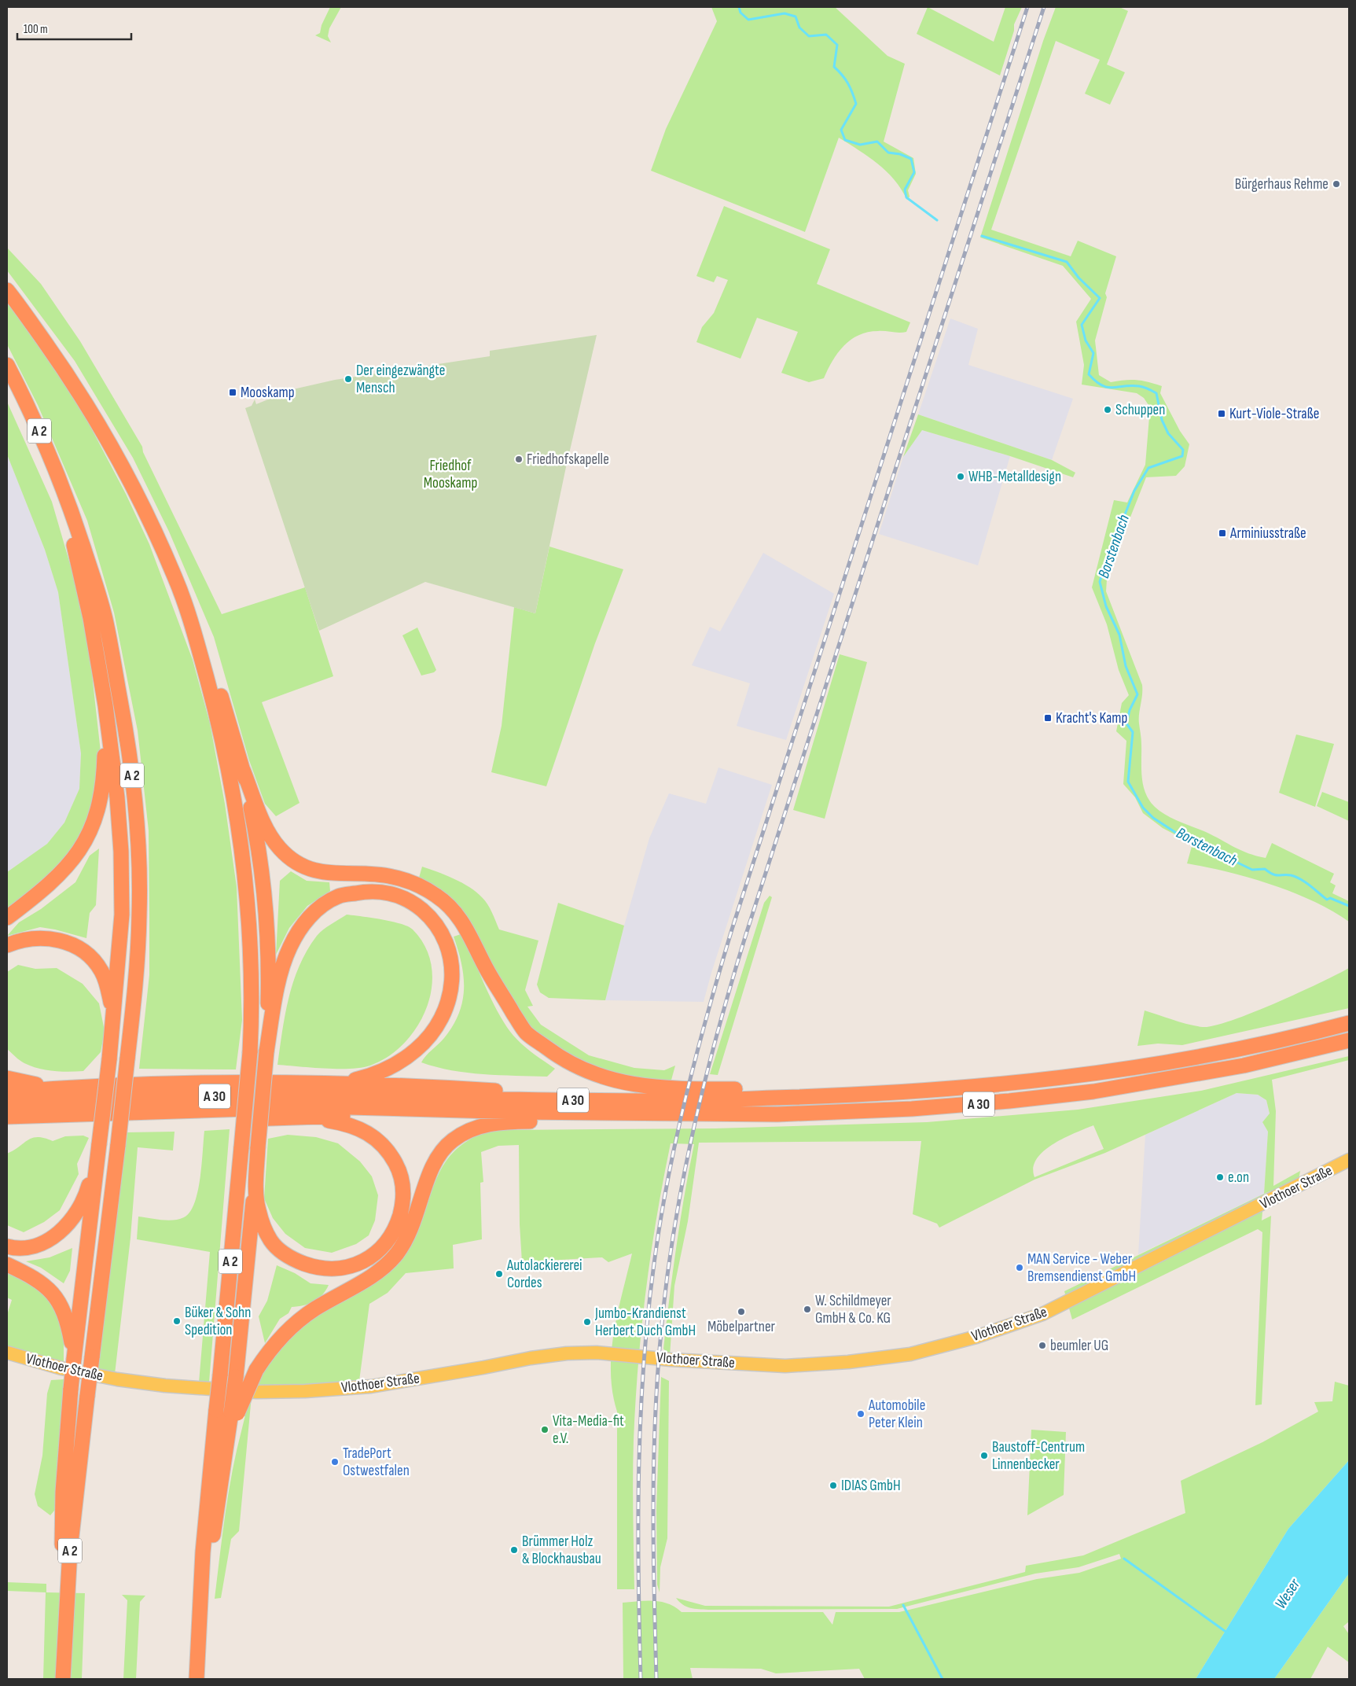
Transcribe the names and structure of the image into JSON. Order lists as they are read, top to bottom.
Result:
{
  "streets": {
    "highway": ["A 2", "A 30"],
    "main road": ["Vlothoer Straße"]
  },
  "water": ["Borstenbach", "Weser"],
  "parks": ["Friedhof Mooskamp"],
  "places": {
    "other": [
      "Bürgerhaus Rehme",
      "Der eingezwängte Mensch",
      "Schuppen",
      "Friedhofskapelle",
      "WHB-Metalldesign",
      "e.on",
      "MAN Service - Weber Bremsendienst GmbH",
      "Autolackiererei Cordes",
      "W. Schildmeyer GmbH & Co. KG",
      "Möbelpartner",
      "Büker & Sohn Spedition",
      "Jumbo-Krandienst Herbert Duch GmbH",
      "beumler UG",
      "Automobile Peter Klein",
      "Vita-Media-fit e.V.",
      "Baustoff-Centrum Linnenbecker",
      "TradePort Ostwestfalen",
      "IDIAS GmbH",
      "Brümmer Holz & Blockhausbau"
    ],
    "transit": [
      "Mooskamp",
      "Kurt-Viole-Straße",
      "Arminiusstraße",
      "Kracht's Kamp"
    ]
  },
  "scale_bar": "100 m"
}
